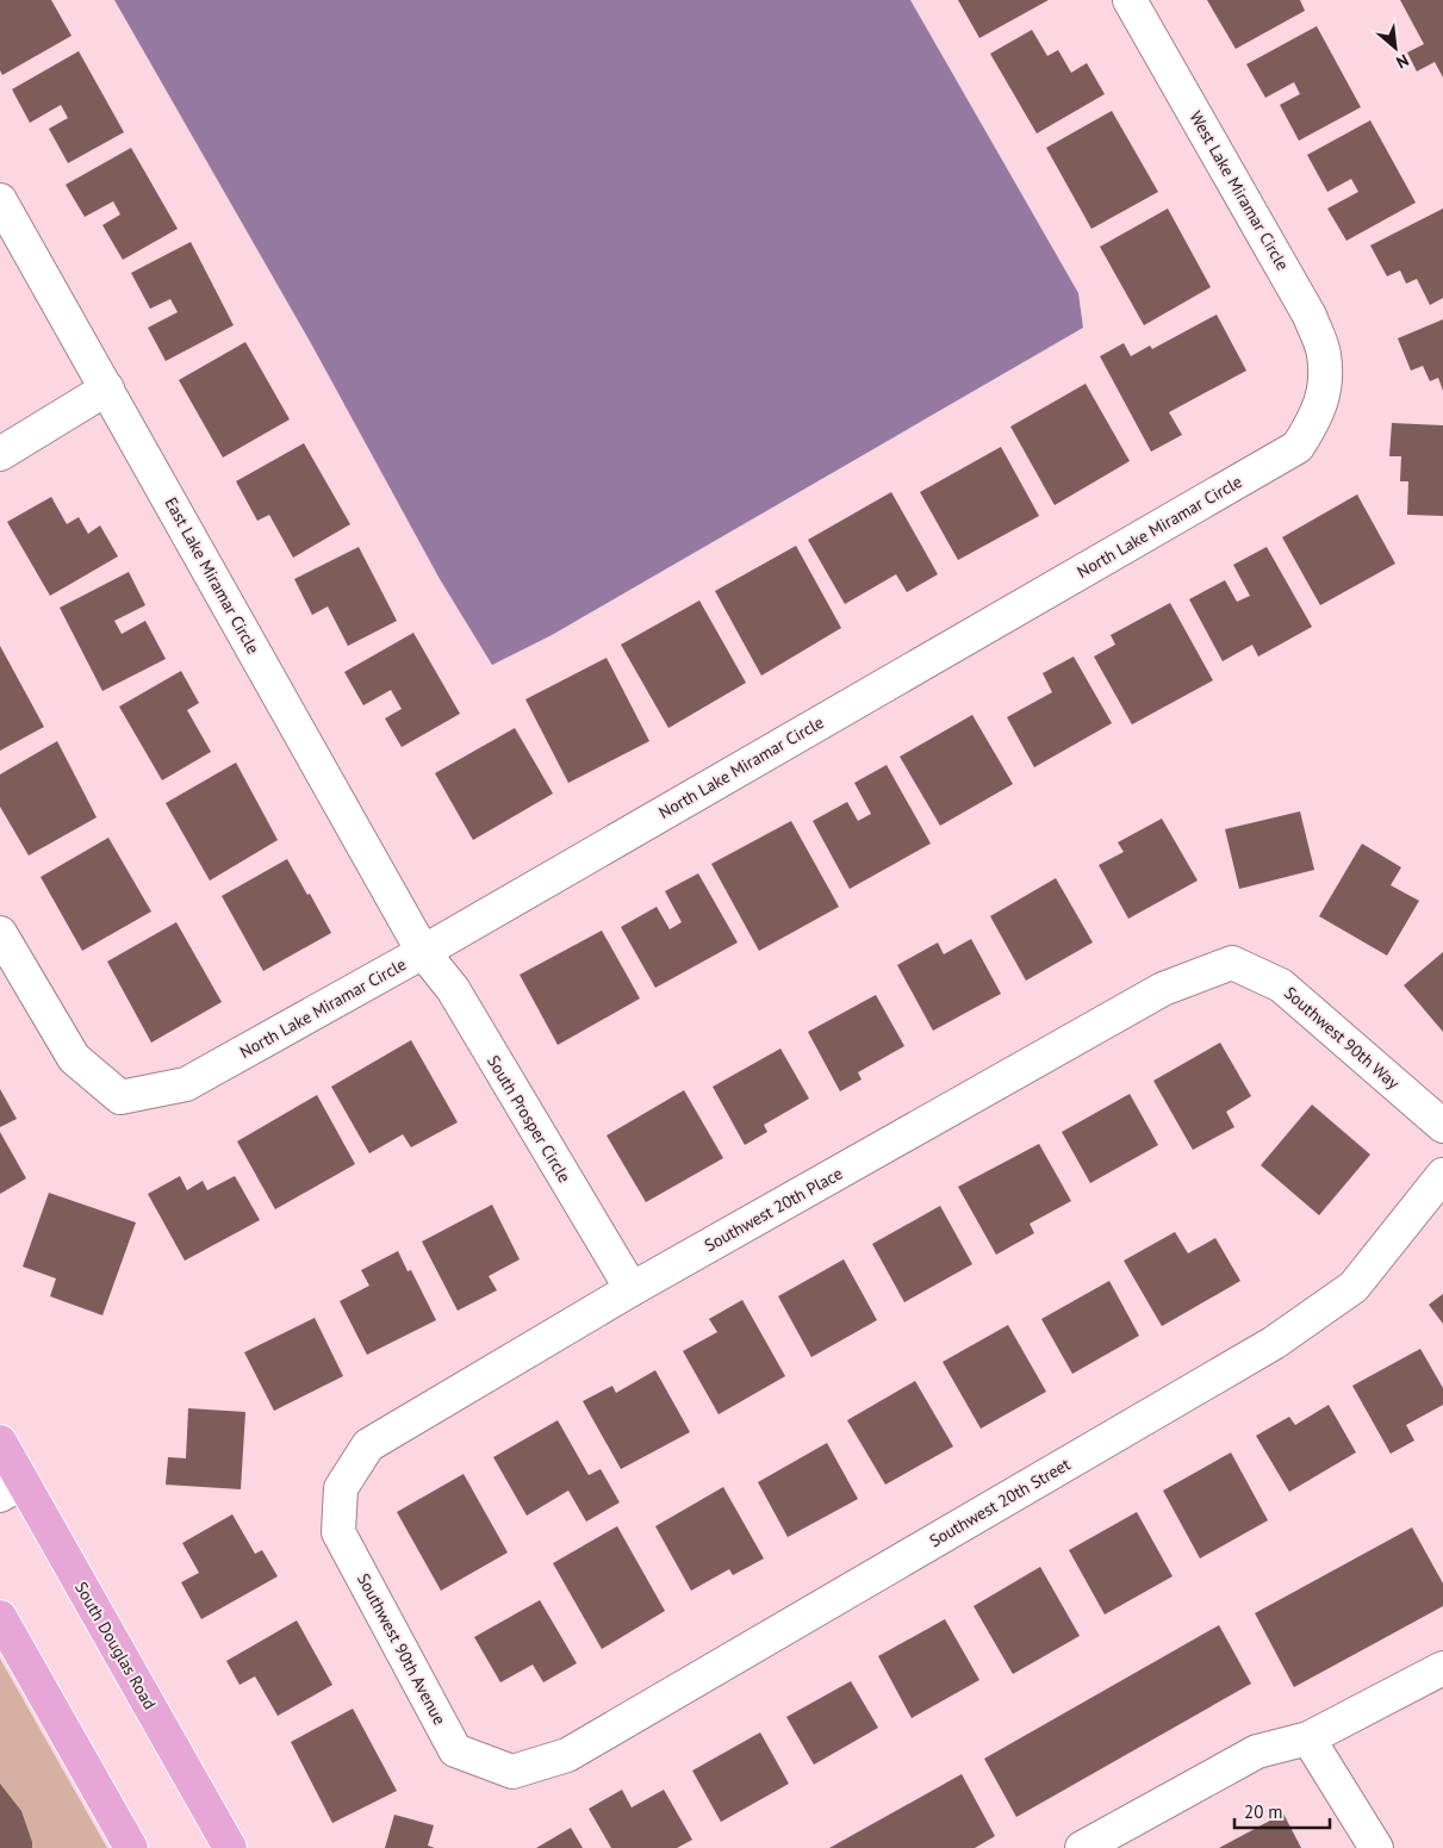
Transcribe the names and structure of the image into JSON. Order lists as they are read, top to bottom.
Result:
{
  "streets": {
    "main road": ["South Douglas Road"],
    "street": [
      "West Lake Miramar Circle",
      "North Lake Miramar Circle",
      "East Lake Miramar Circle",
      "Southwest 90th Way",
      "South Prosper Circle",
      "Southwest 20th Place",
      "Southwest 20th Street",
      "Southwest 90th Avenue"
    ]
  },
  "crossings": [
    ["West Lake Miramar Circle", "North Lake Miramar Circle"],
    ["North Lake Miramar Circle", "East Lake Miramar Circle"],
    ["North Lake Miramar Circle", "South Prosper Circle"],
    ["East Lake Miramar Circle", "South Prosper Circle"],
    ["Southwest 90th Way", "Southwest 20th Place"],
    ["South Prosper Circle", "Southwest 20th Place"],
    ["Southwest 20th Place", "Southwest 90th Avenue"],
    ["Southwest 20th Street", "Southwest 90th Avenue"]
  ],
  "scale_bar": "20 m",
  "north": "bottom right"
}
